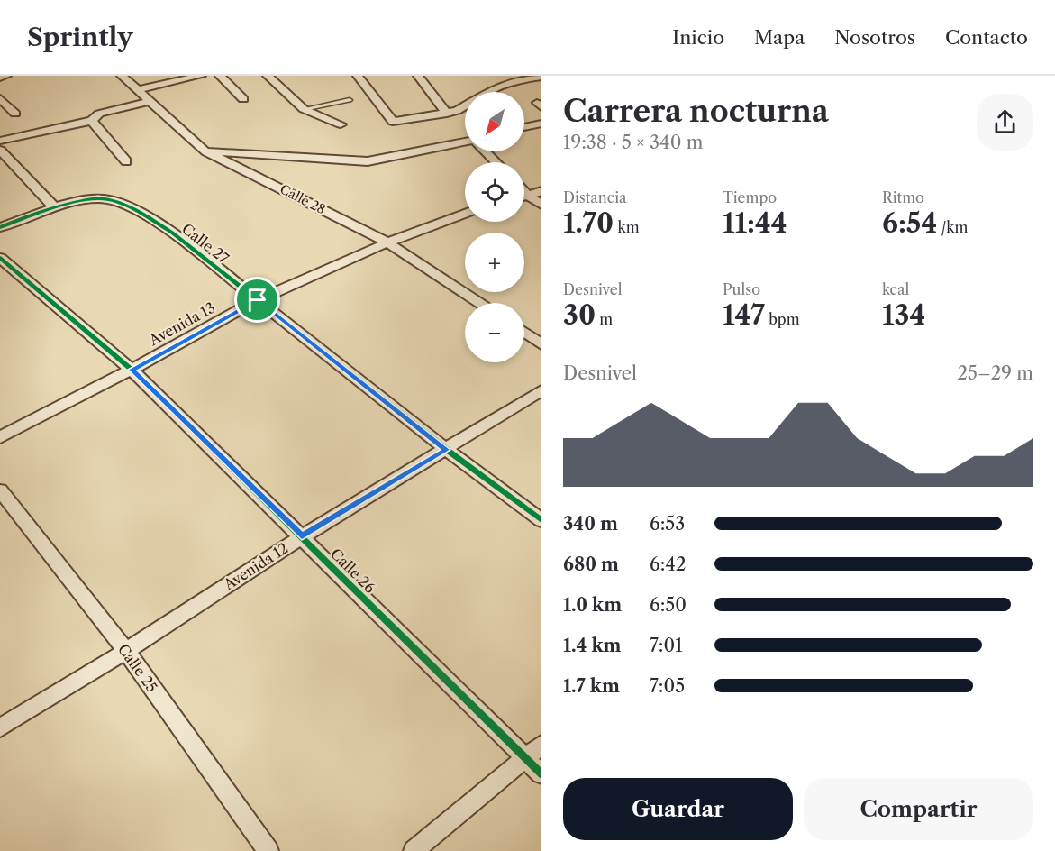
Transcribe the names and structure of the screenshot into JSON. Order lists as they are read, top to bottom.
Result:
{
  "streets": {
    "street": [
      "Calle 28",
      "Calle 27",
      "Avenida 13",
      "Avenida 12",
      "Calle 26",
      "Calle 25"
    ]
  },
  "crossings": [
    ["Calle 28", "Avenida 13"],
    ["Calle 27", "Avenida 13"],
    ["Calle 27", "Avenida 12"],
    ["Avenida 13", "Calle 26"],
    ["Avenida 12", "Calle 26"],
    ["Avenida 12", "Calle 25"]
  ],
  "north": "bottom left",
  "page": {
    "header": "Sprintly",
    "nav": [
      "Inicio",
      "Mapa",
      "Nosotros",
      "Contacto"
    ],
    "heading": ["Carrera nocturna", "19:38 · 5 × 340 m"],
    "map_buttons": ["+", "−"],
    "stats": [
      ["Distancia", "1.70 km"],
      ["Tiempo", "11:44"],
      ["Ritmo", "6:54 /km"],
      ["Desnivel", "30 m"],
      ["Pulso", "147 bpm"],
      ["kcal", "134"]
    ],
    "chart": ["Desnivel", "25–29 m"],
    "list": [
      {
        "name": "340 m",
        "note": "6:53"
      },
      {
        "name": "680 m",
        "note": "6:42"
      },
      {
        "name": "1.0 km",
        "note": "6:50"
      },
      {
        "name": "1.4 km",
        "note": "7:01"
      },
      {
        "name": "1.7 km",
        "note": "7:05"
      }
    ],
    "buttons": ["Guardar", "Compartir"]
  }
}
